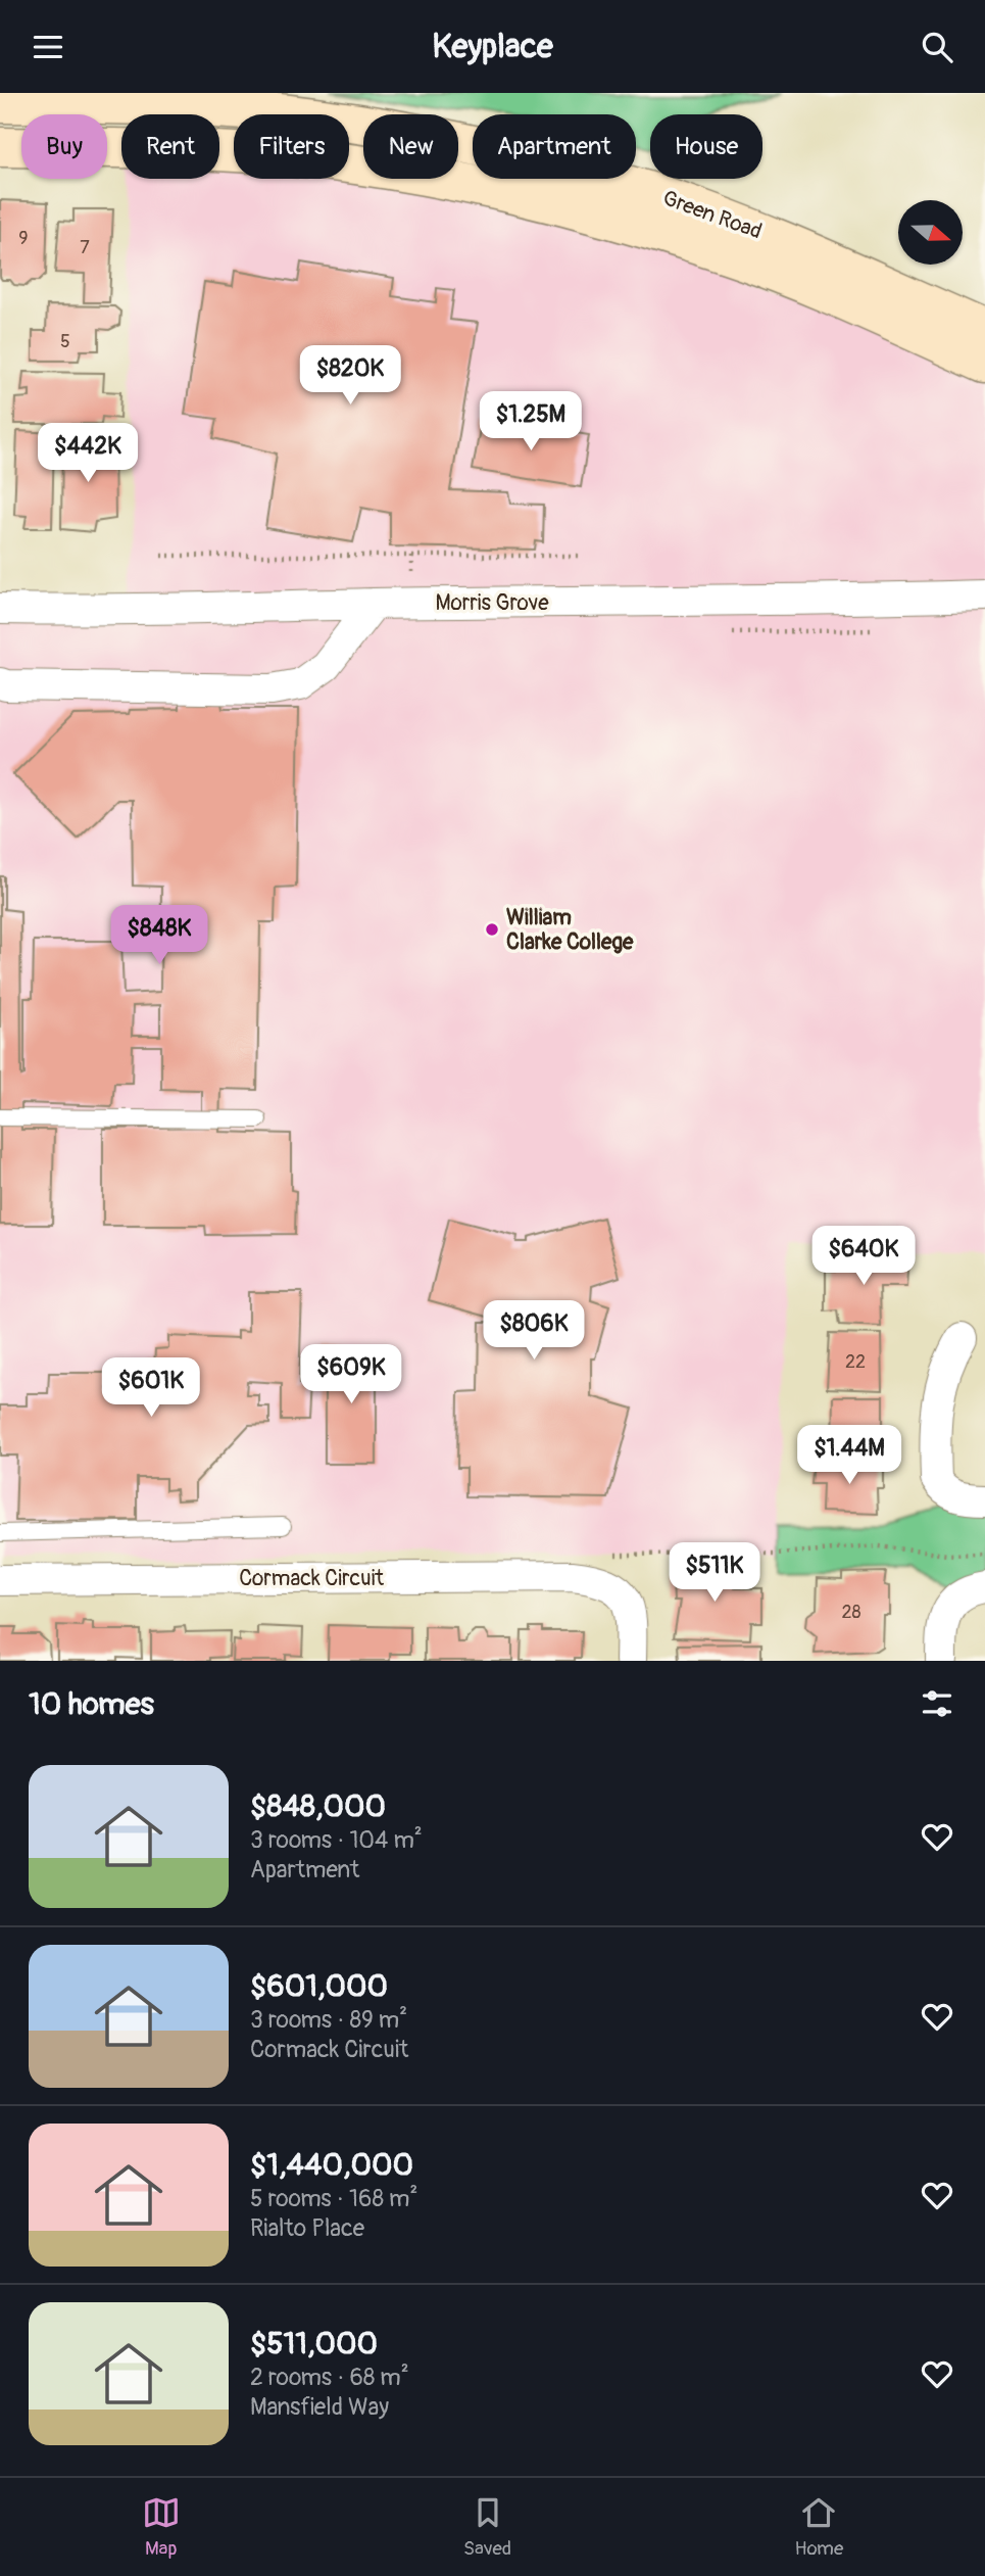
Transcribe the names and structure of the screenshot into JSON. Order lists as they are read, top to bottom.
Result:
{
  "streets": {
    "main road": ["Green Road"],
    "street": ["Morris Grove", "Cormack Circuit"]
  },
  "places": ["William Clarke College"],
  "house_numbers": [
    "9",
    "7",
    "5",
    "22",
    "28"
  ],
  "north": "right",
  "page": {
    "header": "Keyplace",
    "chip": [
      "Buy",
      "Rent",
      "Filters",
      "New",
      "Apartment",
      "House"
    ],
    "price": [
      "$820K",
      "$1.25M",
      "$442K",
      "$848K",
      "$640K",
      "$806K",
      "$609K",
      "$601K",
      "$1.44M",
      "$511K"
    ],
    "heading": "10 homes",
    "list": [
      {
        "name": "$848,000",
        "note": "3 rooms · 104 m² · Apartment"
      },
      {
        "name": "$601,000",
        "note": "3 rooms · 89 m² · Cormack Circuit"
      },
      {
        "name": "$1,440,000",
        "note": "5 rooms · 168 m² · Rialto Place"
      },
      {
        "name": "$511,000",
        "note": "2 rooms · 68 m² · Mansfield Way"
      }
    ],
    "tabs": ["Map", "Saved", "Home"]
  }
}
